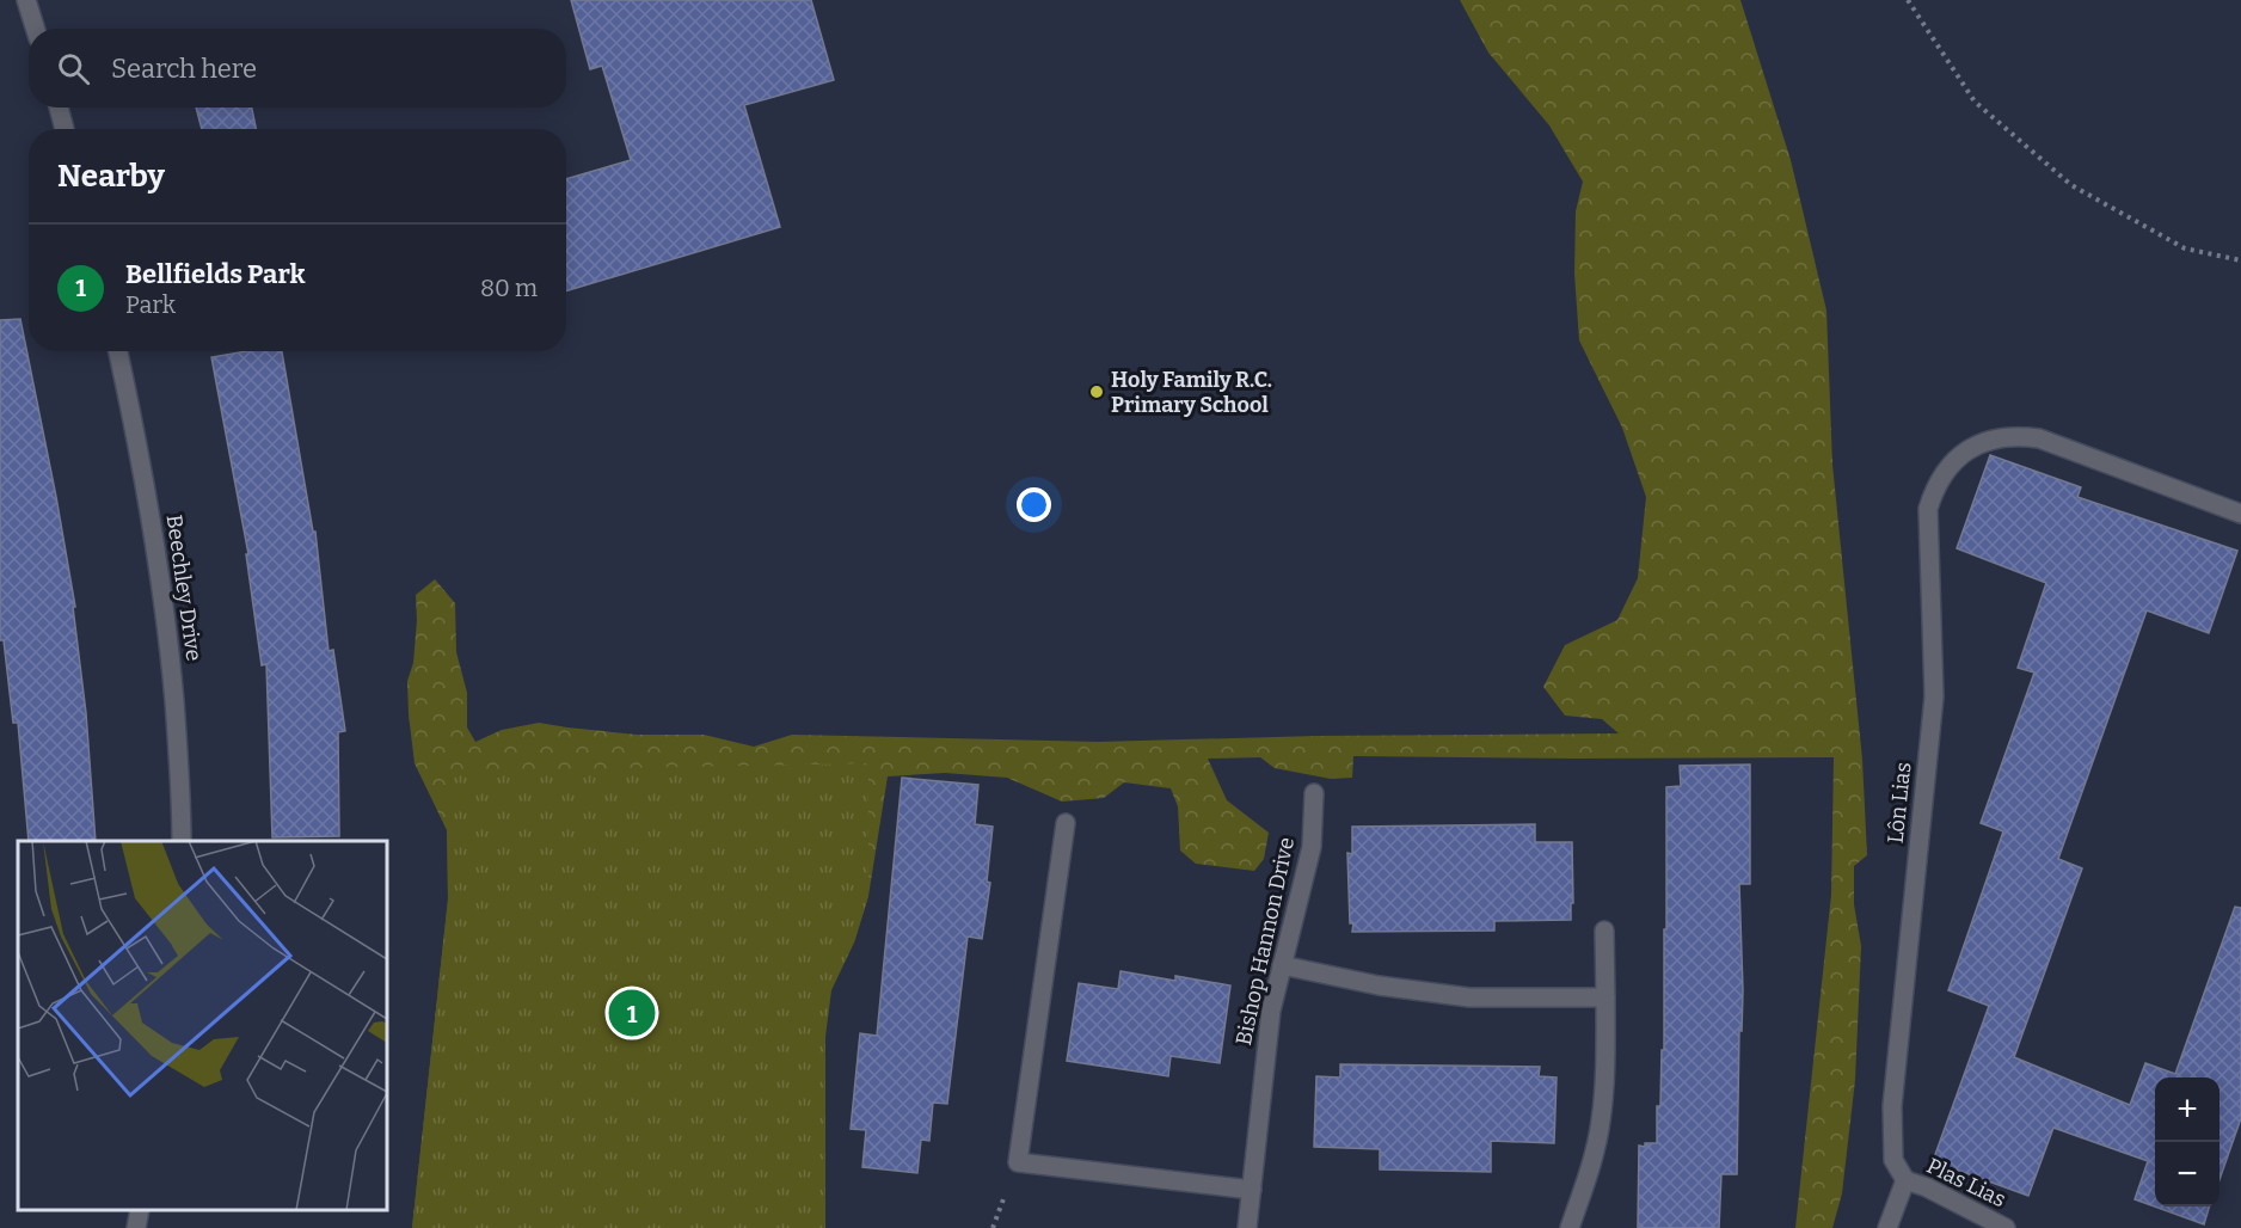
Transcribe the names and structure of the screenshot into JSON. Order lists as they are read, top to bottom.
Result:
{
  "streets": {
    "street": [
      "Beechley Drive",
      "Lôn Lias",
      "Bishop Hannon Drive",
      "Plas Lias"
    ]
  },
  "crossings": [
    ["Lôn Lias", "Plas Lias"]
  ],
  "places": ["Holy Family R.C. Primary School"],
  "page": {
    "search": "Search here",
    "heading": "Nearby",
    "list": [
      {
        "mark": "1",
        "name": "Bellfields Park",
        "note": "Park",
        "value": "80 m"
      }
    ],
    "pins": "1",
    "map_buttons": ["+", "−"]
  }
}
